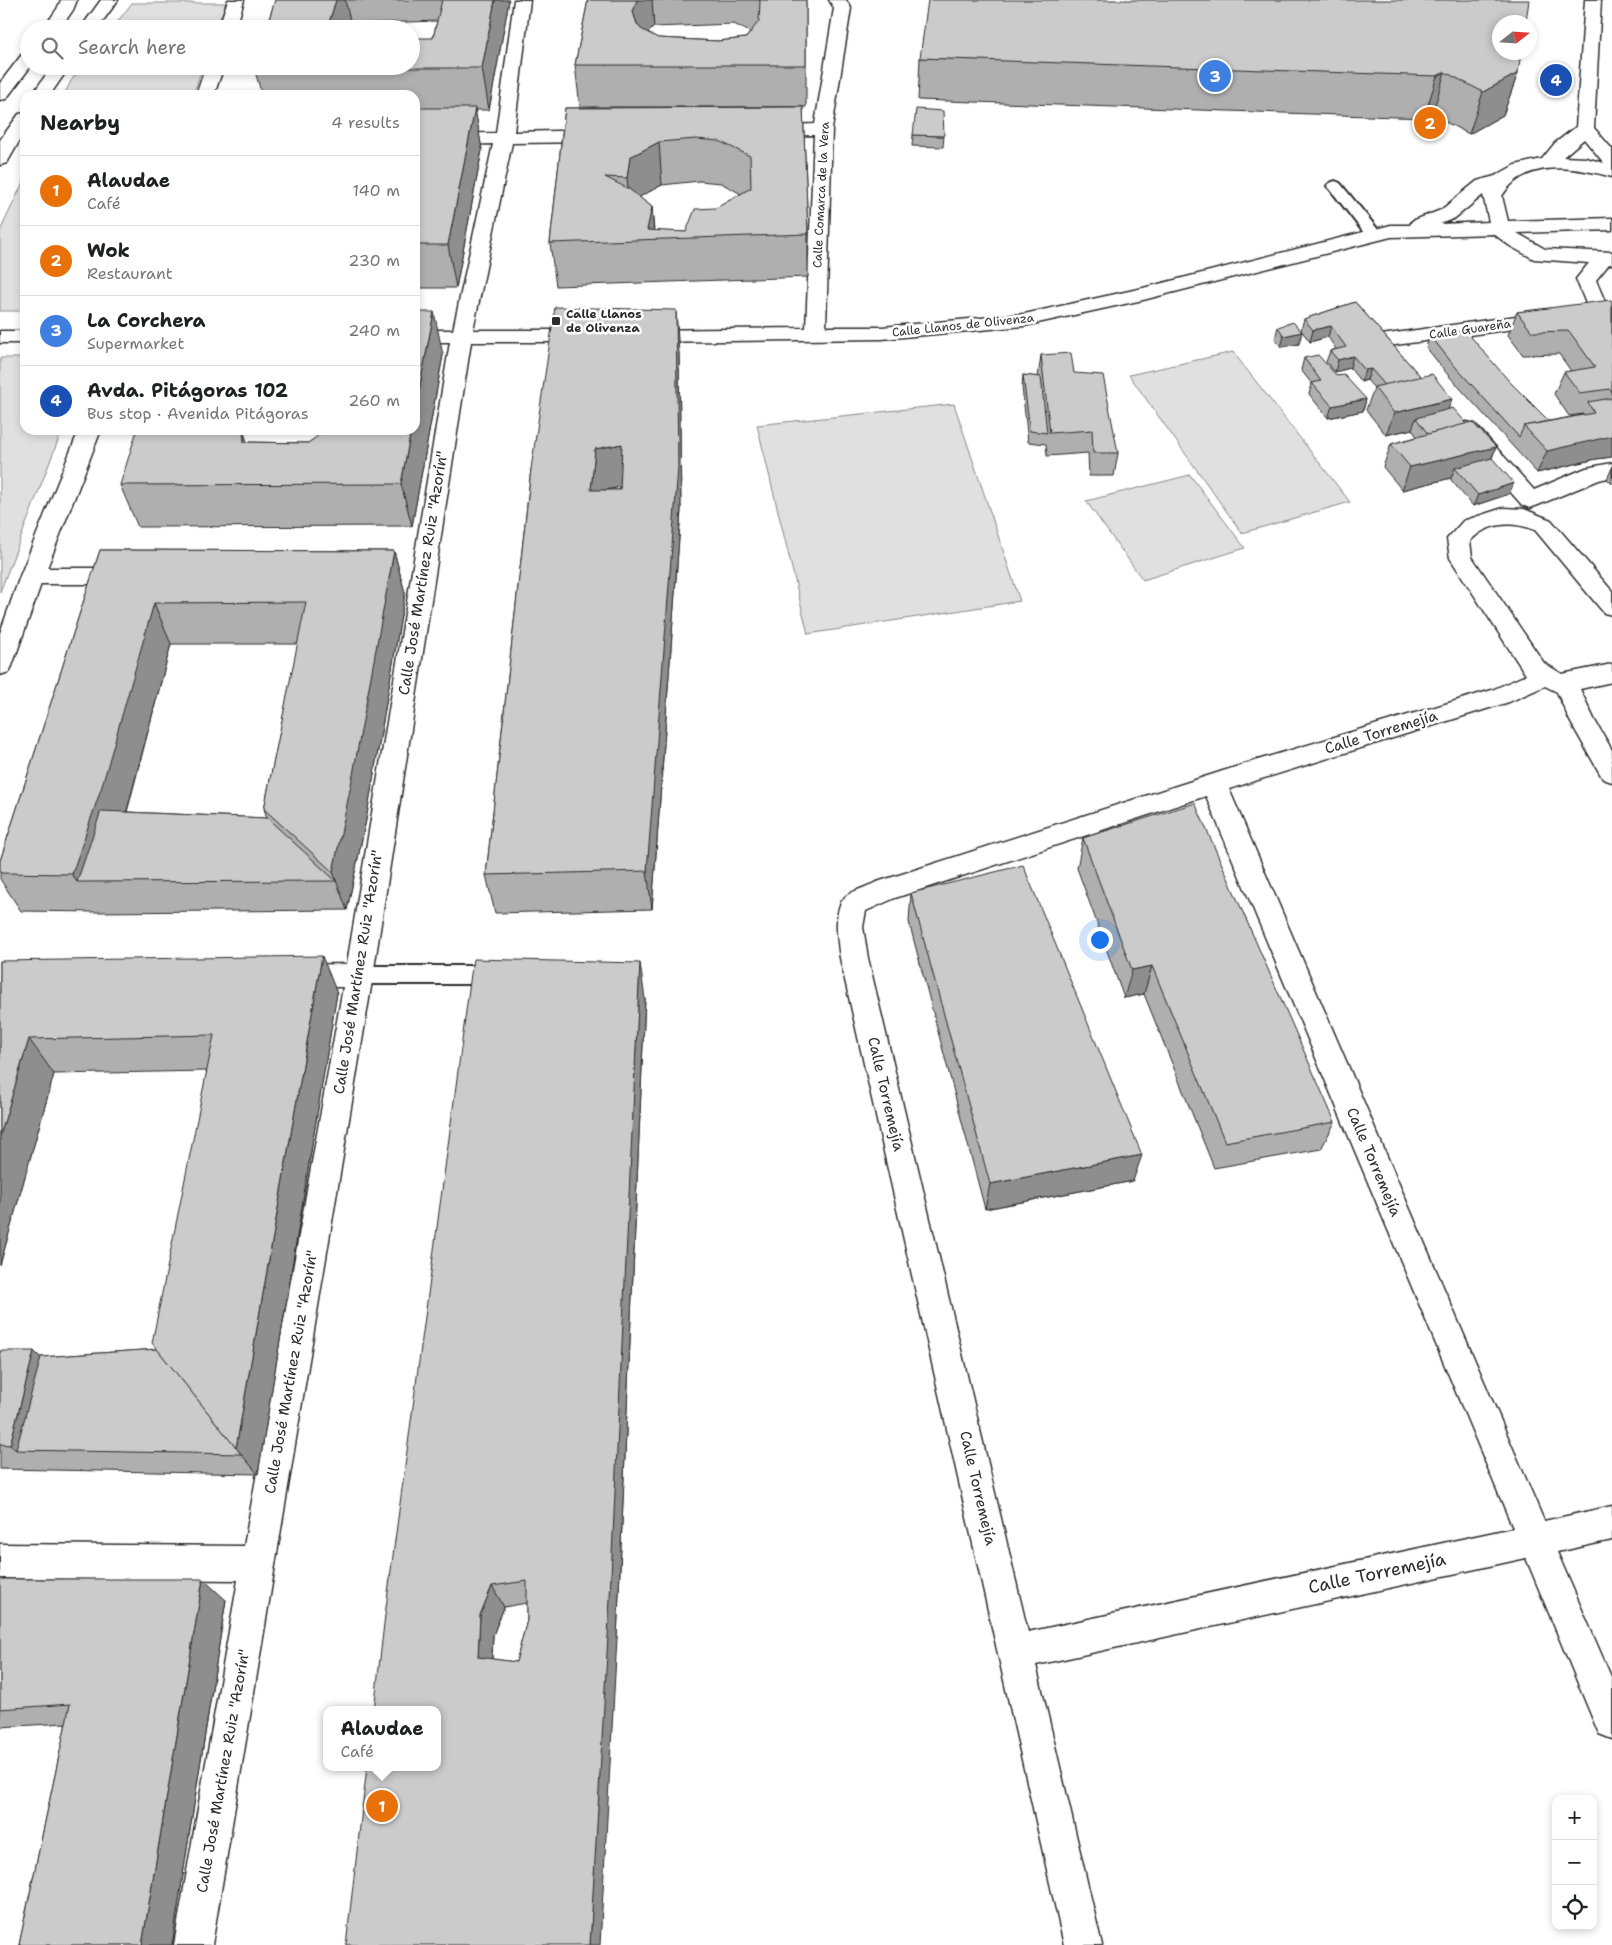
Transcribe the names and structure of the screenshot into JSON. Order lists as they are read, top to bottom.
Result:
{
  "streets": {
    "street": [
      "Calle Comarca de la Vera",
      "Calle Llanos de Olivenza",
      "Calle Guareña",
      "Calle José Martínez Ruiz \"Azorín\"",
      "Calle Torremejía"
    ]
  },
  "crossings": [
    ["Calle Comarca de la Vera", "Calle Llanos de Olivenza"],
    ["Calle Llanos de Olivenza", "Calle José Martínez Ruiz \"Azorín\""]
  ],
  "places": {
    "transit": ["Calle Llanos de Olivenza"]
  },
  "north": "right",
  "page": {
    "search": "Search here",
    "pins": [
      "3",
      "4",
      "2",
      "1"
    ],
    "heading": ["Nearby", "4 results"],
    "list": [
      {
        "mark": "1",
        "name": "Alaudae",
        "note": "Café",
        "value": "140 m"
      },
      {
        "mark": "2",
        "name": "Wok",
        "note": "Restaurant",
        "value": "230 m"
      },
      {
        "mark": "3",
        "name": "La Corchera",
        "note": "Supermarket",
        "value": "240 m"
      },
      {
        "mark": "4",
        "name": "Avda. Pitágoras 102",
        "note": "Bus stop · Avenida Pitágoras",
        "value": "260 m"
      }
    ],
    "popup": ["Alaudae", "Café"],
    "map_buttons": ["+", "−"]
  }
}
